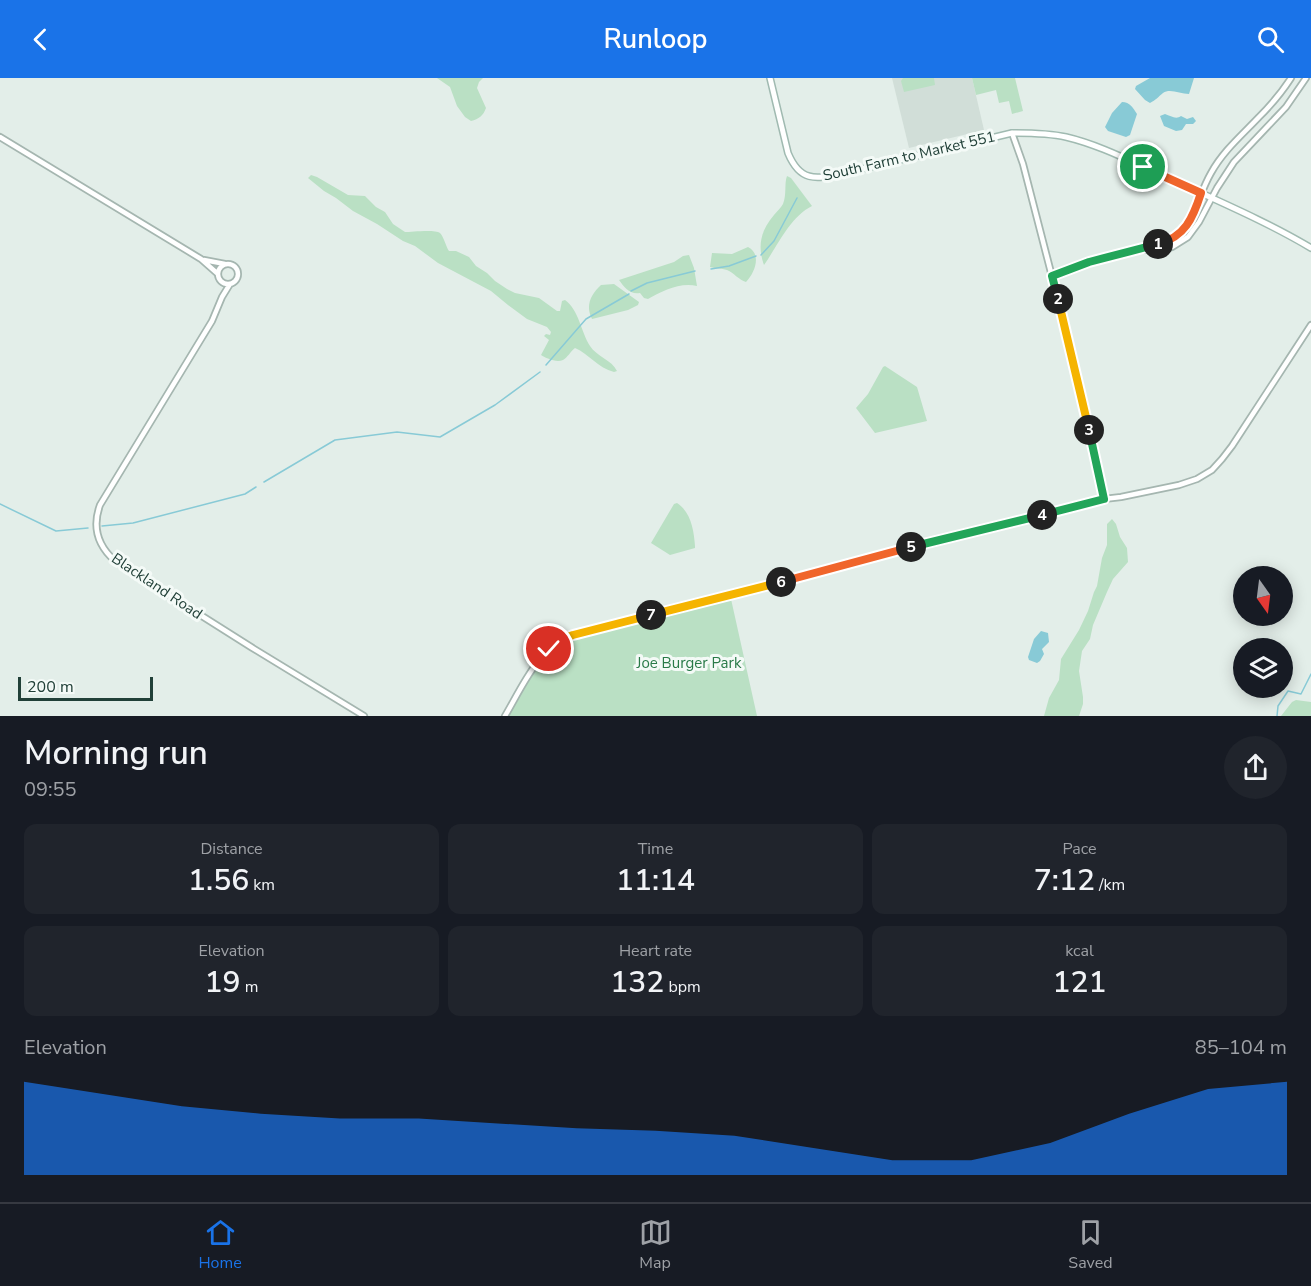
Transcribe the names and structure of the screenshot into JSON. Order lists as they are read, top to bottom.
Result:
{
  "streets": {
    "main road": ["South Farm to Market 551"],
    "street": ["Blackland Road"]
  },
  "parks": ["Joe Burger Park"],
  "scale_bar": "200 m",
  "north": "bottom",
  "page": {
    "header": "Runloop",
    "pins": [
      "1",
      "2",
      "3",
      "4",
      "5",
      "6",
      "7"
    ],
    "scale": "200 m",
    "heading": ["Morning run", "09:55"],
    "stats": [
      ["Distance", "1.56 km"],
      ["Time", "11:14"],
      ["Pace", "7:12 /km"],
      ["Elevation", "19 m"],
      ["Heart rate", "132 bpm"],
      ["kcal", "121"]
    ],
    "chart": ["Elevation", "85–104 m"],
    "tabs": ["Home", "Map", "Saved"]
  }
}
